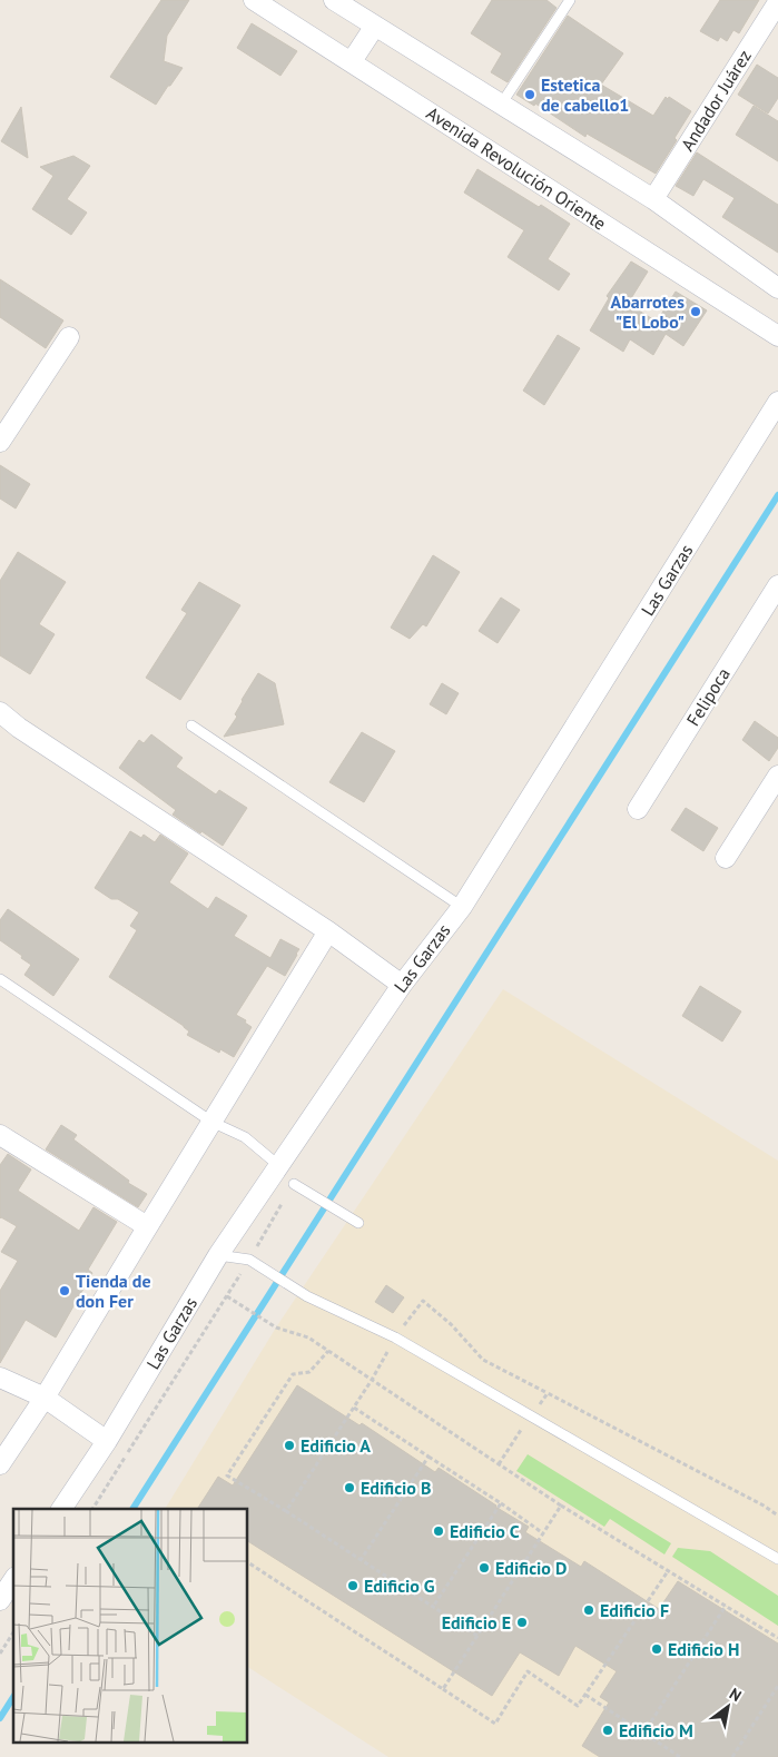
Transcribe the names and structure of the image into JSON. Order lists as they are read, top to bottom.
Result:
{
  "streets": {
    "street": [
      "Andador Juárez",
      "Avenida Revolución Oriente",
      "Las Garzas",
      "Felipoca"
    ]
  },
  "places": [
    "Estetica de cabello1",
    "Abarrotes \"El Lobo\"",
    "Tienda de don Fer",
    "Edificio A",
    "Edificio B",
    "Edificio C",
    "Edificio D",
    "Edificio G",
    "Edificio F",
    "Edificio E",
    "Edificio H",
    "Edificio M"
  ],
  "north": "top right"
}
